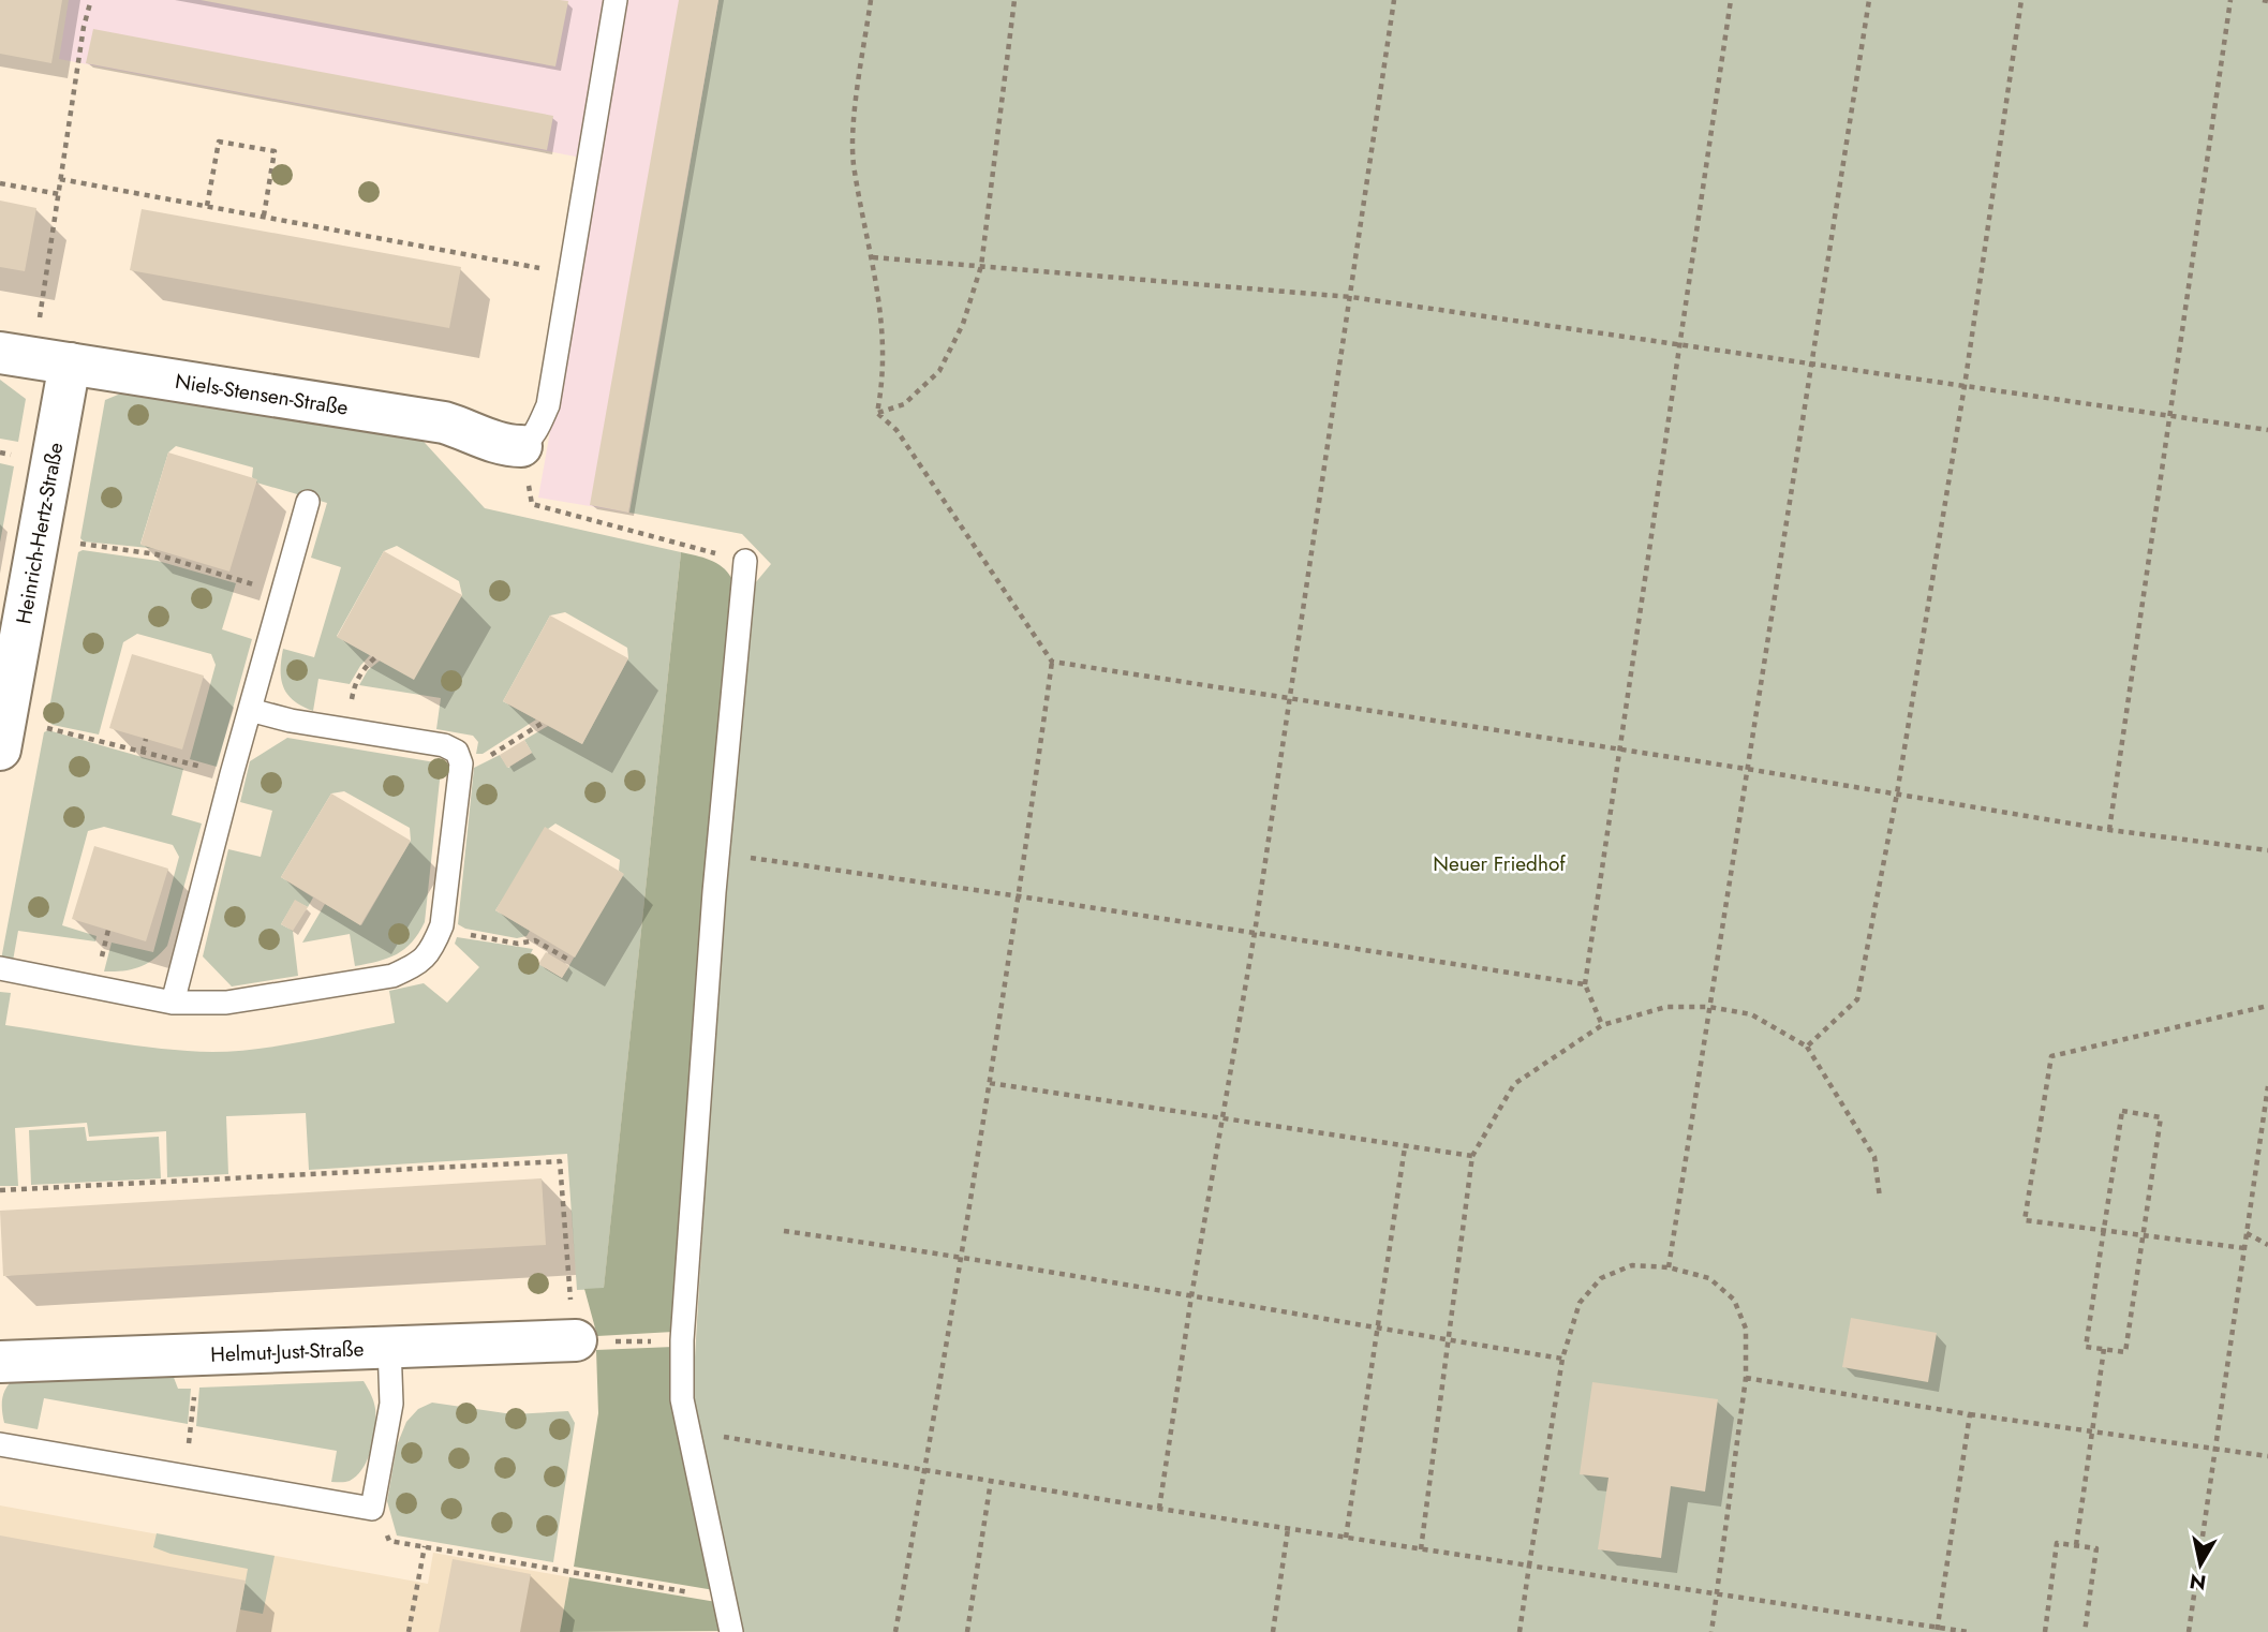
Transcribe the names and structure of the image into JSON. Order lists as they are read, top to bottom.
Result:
{
  "streets": {
    "street": ["Niels-Stensen-Straße", "Heinrich-Hertz-Straße", "Helmut-Just-Straße"]
  },
  "crossings": [
    ["Niels-Stensen-Straße", "Heinrich-Hertz-Straße"]
  ],
  "parks": ["Neuer Friedhof"],
  "north": "bottom"
}
